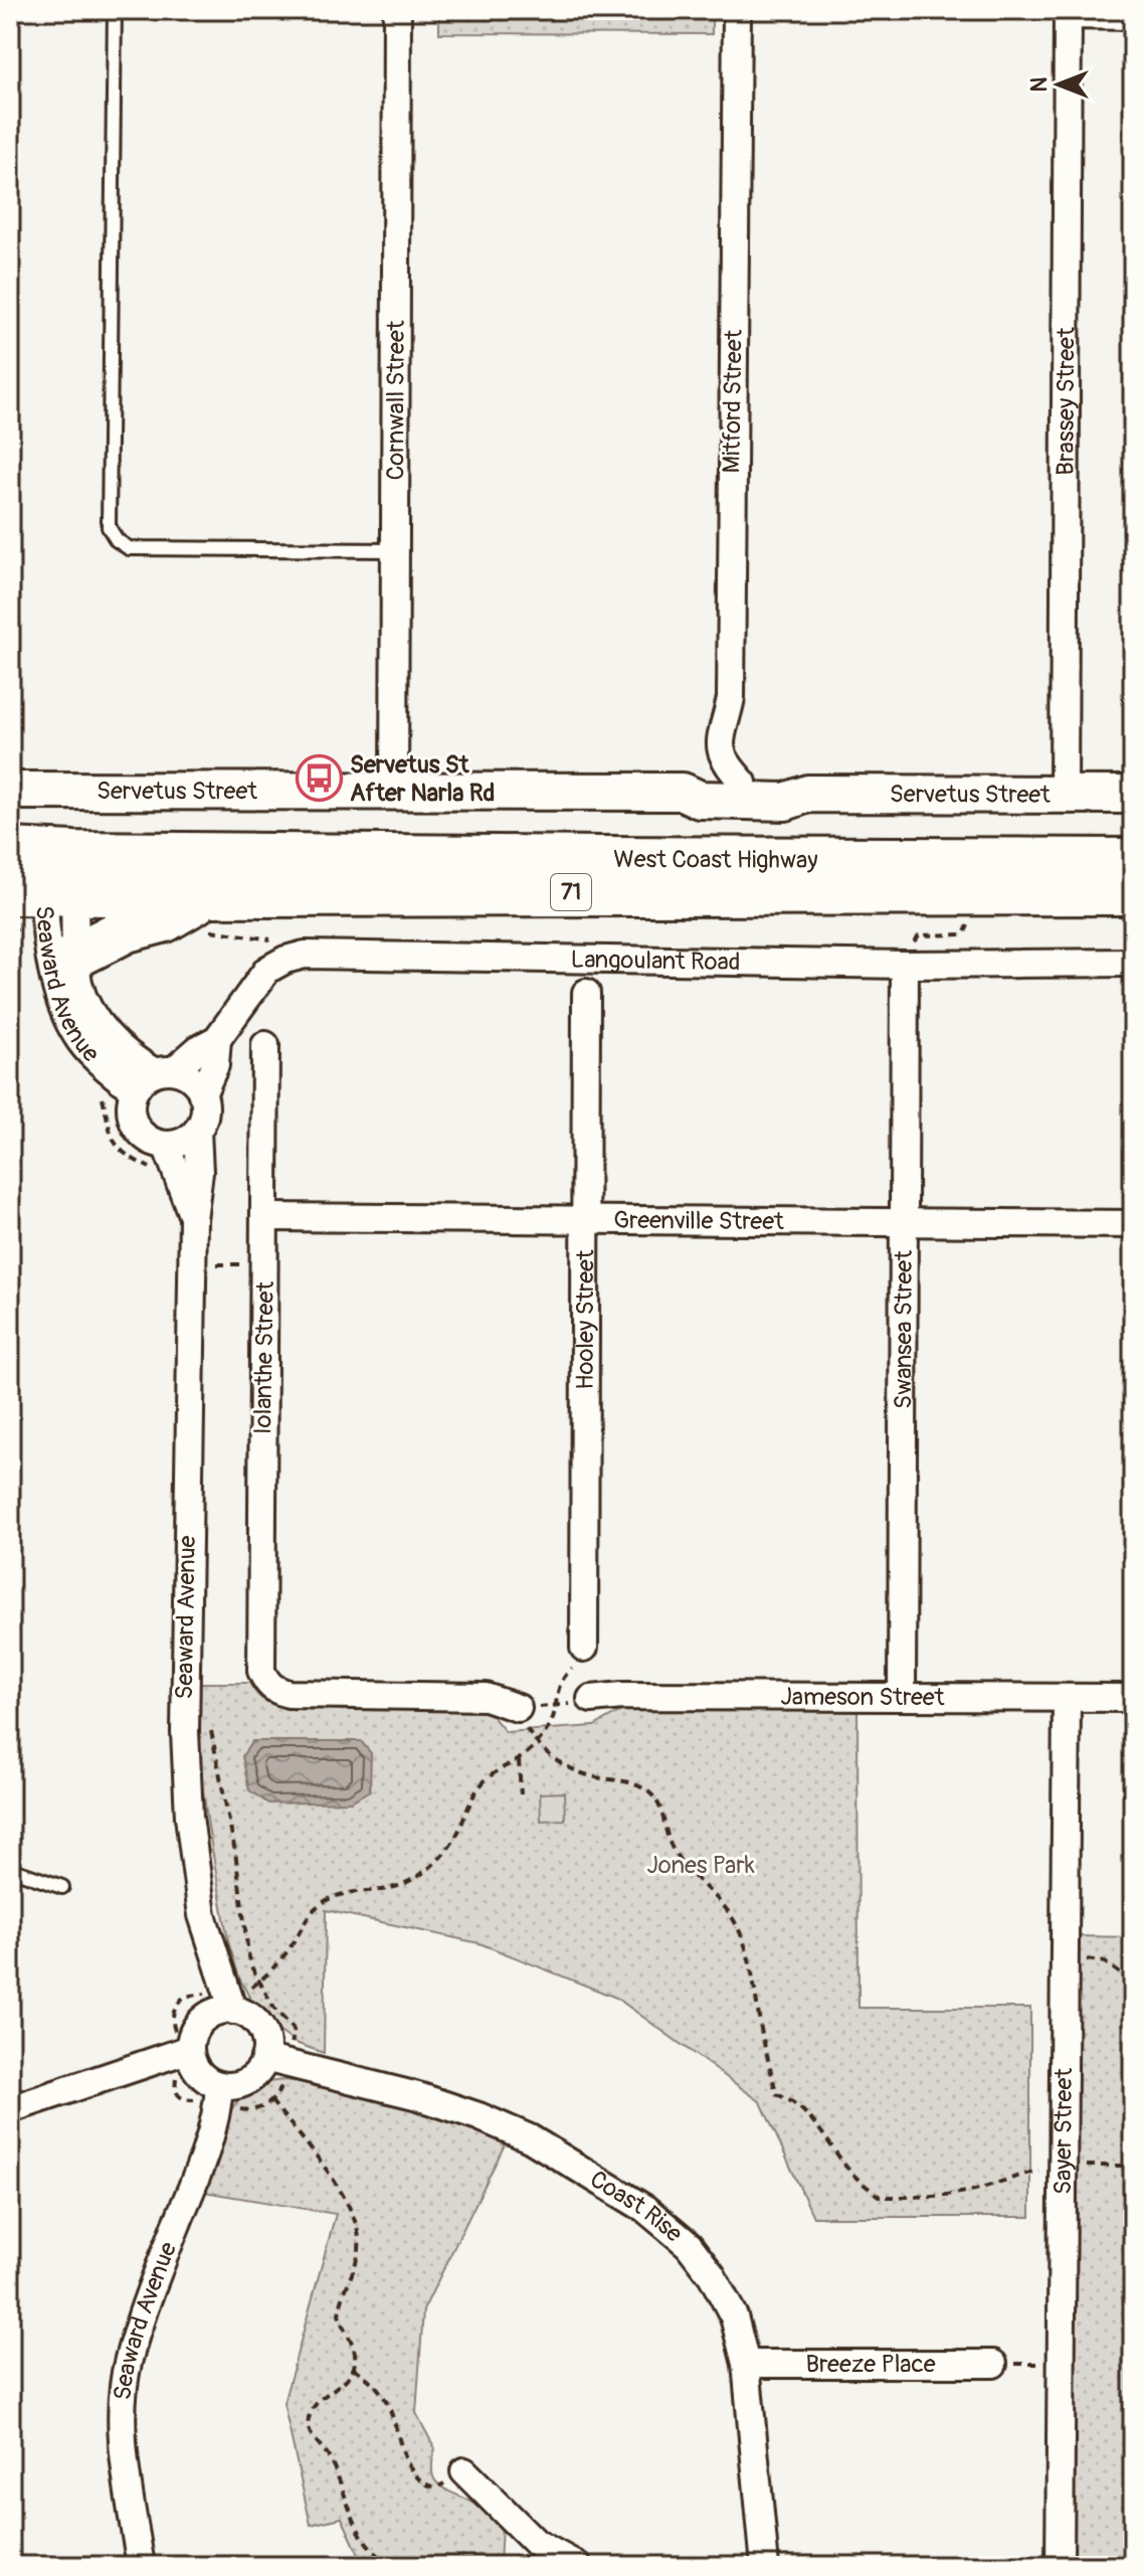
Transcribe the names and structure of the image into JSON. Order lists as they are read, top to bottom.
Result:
{
  "streets": {
    "highway": ["West Coast Highway", "71"],
    "street": [
      "Cornwall Street",
      "Mitford Street",
      "Brassey Street",
      "Servetus Street",
      "Langoulant Road",
      "Seaward Avenue",
      "Greenville Street",
      "Hooley Street",
      "Swansea Street",
      "Iolanthe Street",
      "Jameson Street",
      "Sayer Street",
      "Coast Rise",
      "Breeze Place"
    ]
  },
  "crossings": [
    ["Cornwall Street", "Servetus Street"],
    ["Mitford Street", "Servetus Street"],
    ["Brassey Street", "Servetus Street"],
    ["West Coast Highway", "Seaward Avenue"],
    ["Langoulant Road", "Seaward Avenue"],
    ["Langoulant Road", "Swansea Street"],
    ["Seaward Avenue", "Coast Rise"],
    ["Greenville Street", "Hooley Street"],
    ["Greenville Street", "Swansea Street"],
    ["Greenville Street", "Iolanthe Street"],
    ["Swansea Street", "Jameson Street"],
    ["Jameson Street", "Sayer Street"],
    ["Coast Rise", "Breeze Place"]
  ],
  "parks": ["Jones Park"],
  "places": {
    "bus stop": ["Servetus St After Narla Rd"]
  },
  "north": "left"
}
